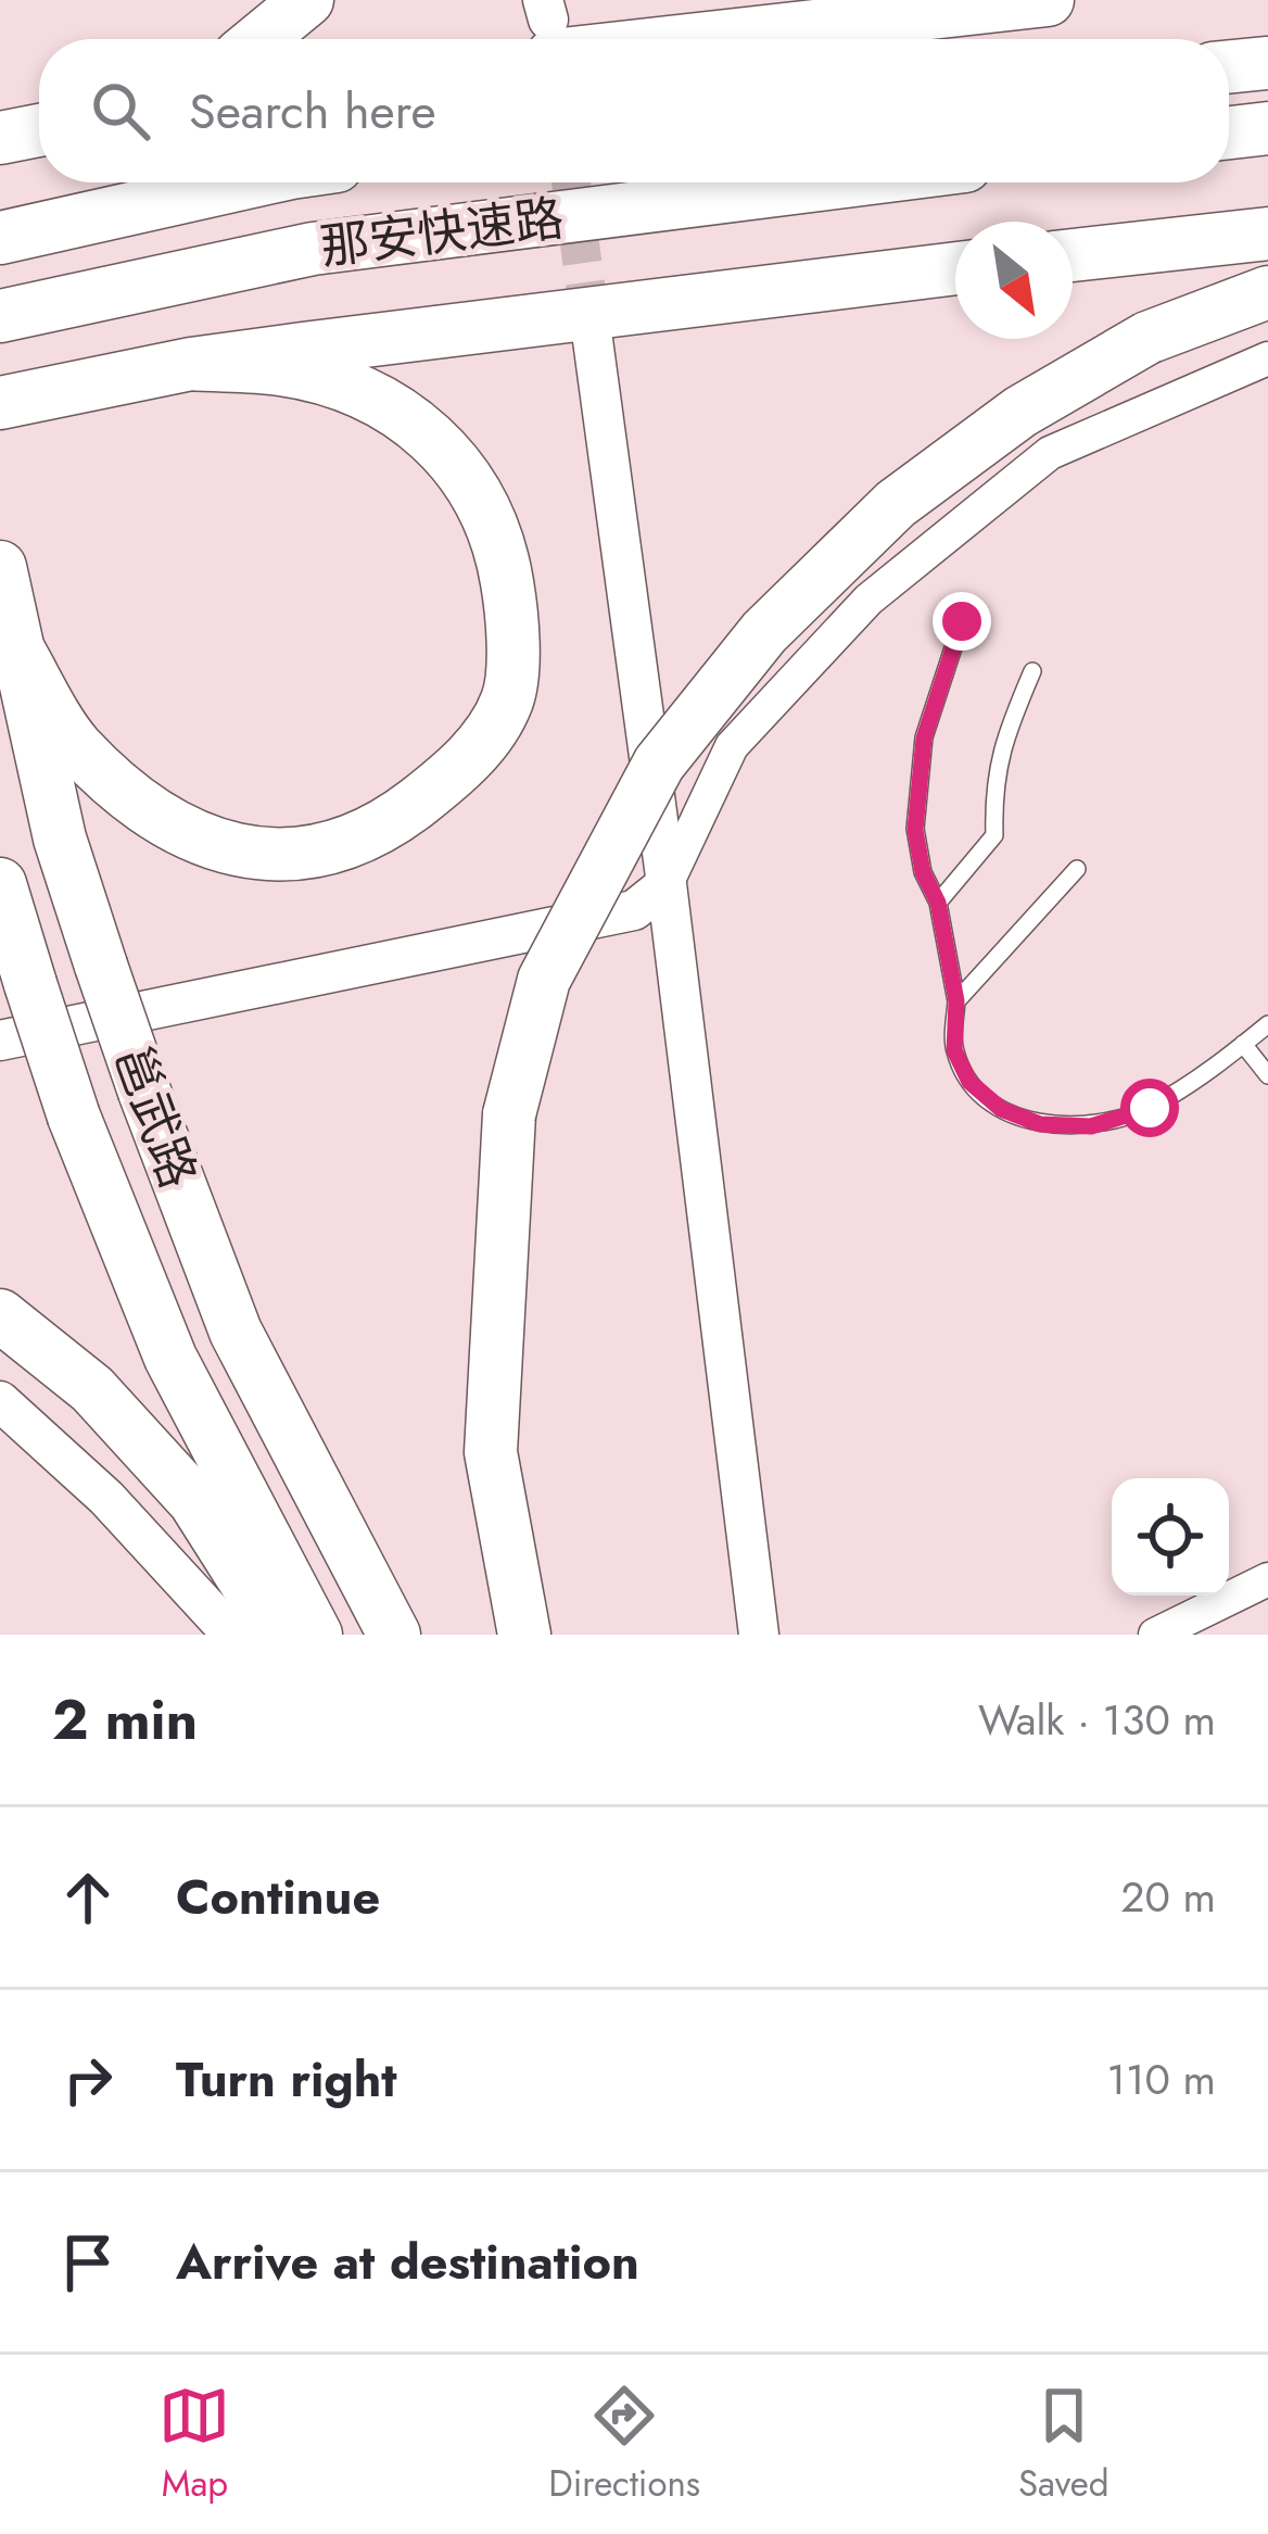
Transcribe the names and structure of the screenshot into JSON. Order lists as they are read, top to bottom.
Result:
{
  "streets": {
    "main road": ["那安快速路", "邕武路"]
  },
  "north": "bottom right",
  "page": {
    "search": "Search here",
    "heading": ["2 min", "Walk · 130 m"],
    "list": [
      ["Continue", "20 m"],
      ["Turn right", "110 m"],
      "Arrive at destination"
    ],
    "nav": ["Map", "Directions", "Saved"]
  }
}
